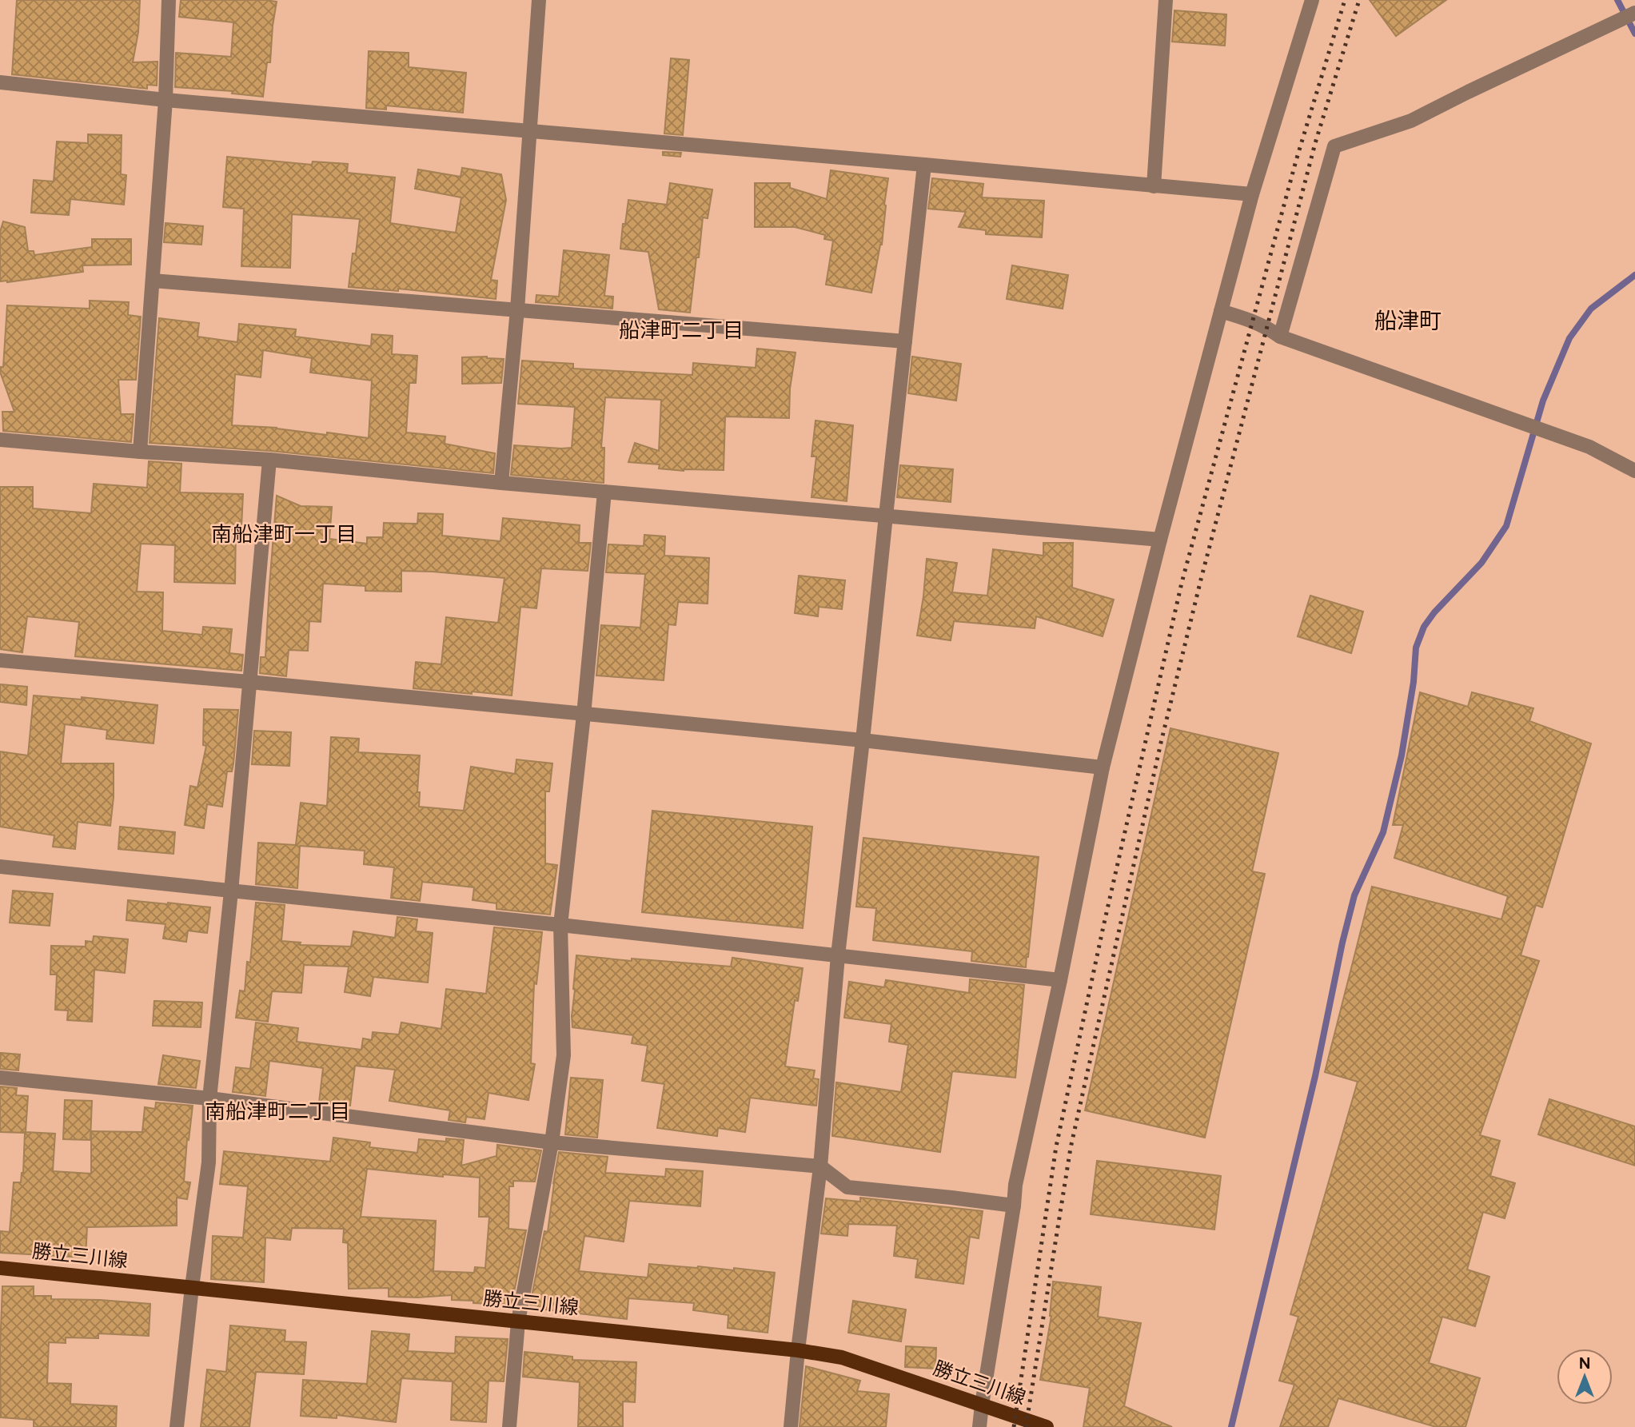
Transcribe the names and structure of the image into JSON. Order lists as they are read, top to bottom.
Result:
{
  "streets": {
    "main road": ["勝立三川線"]
  },
  "districts": [
    "船津町",
    "船津町二丁目",
    "南船津町一丁目",
    "南船津町二丁目"
  ],
  "north": "top"
}
